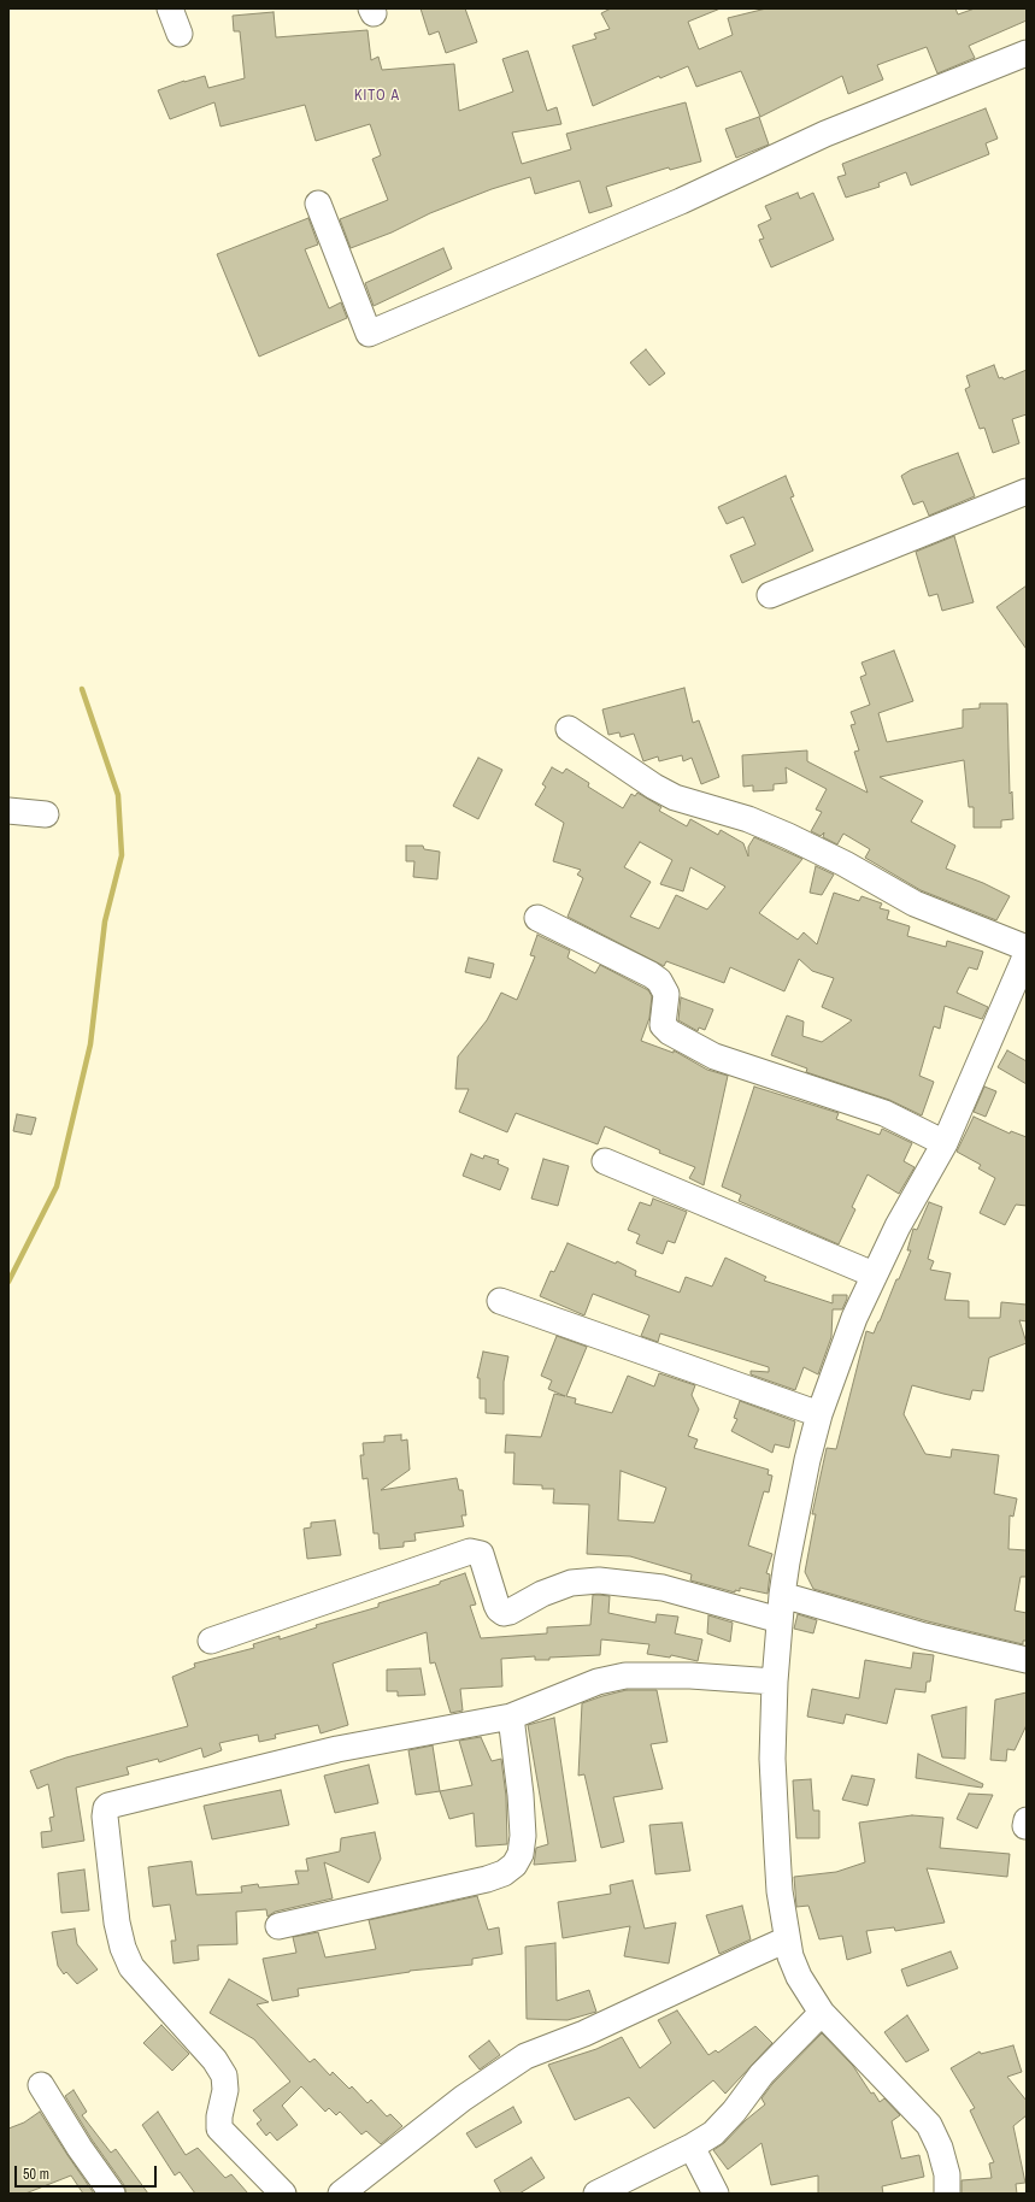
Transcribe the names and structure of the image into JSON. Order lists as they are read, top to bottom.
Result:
{
  "districts": ["KITO A"],
  "scale_bar": "50 m"
}
